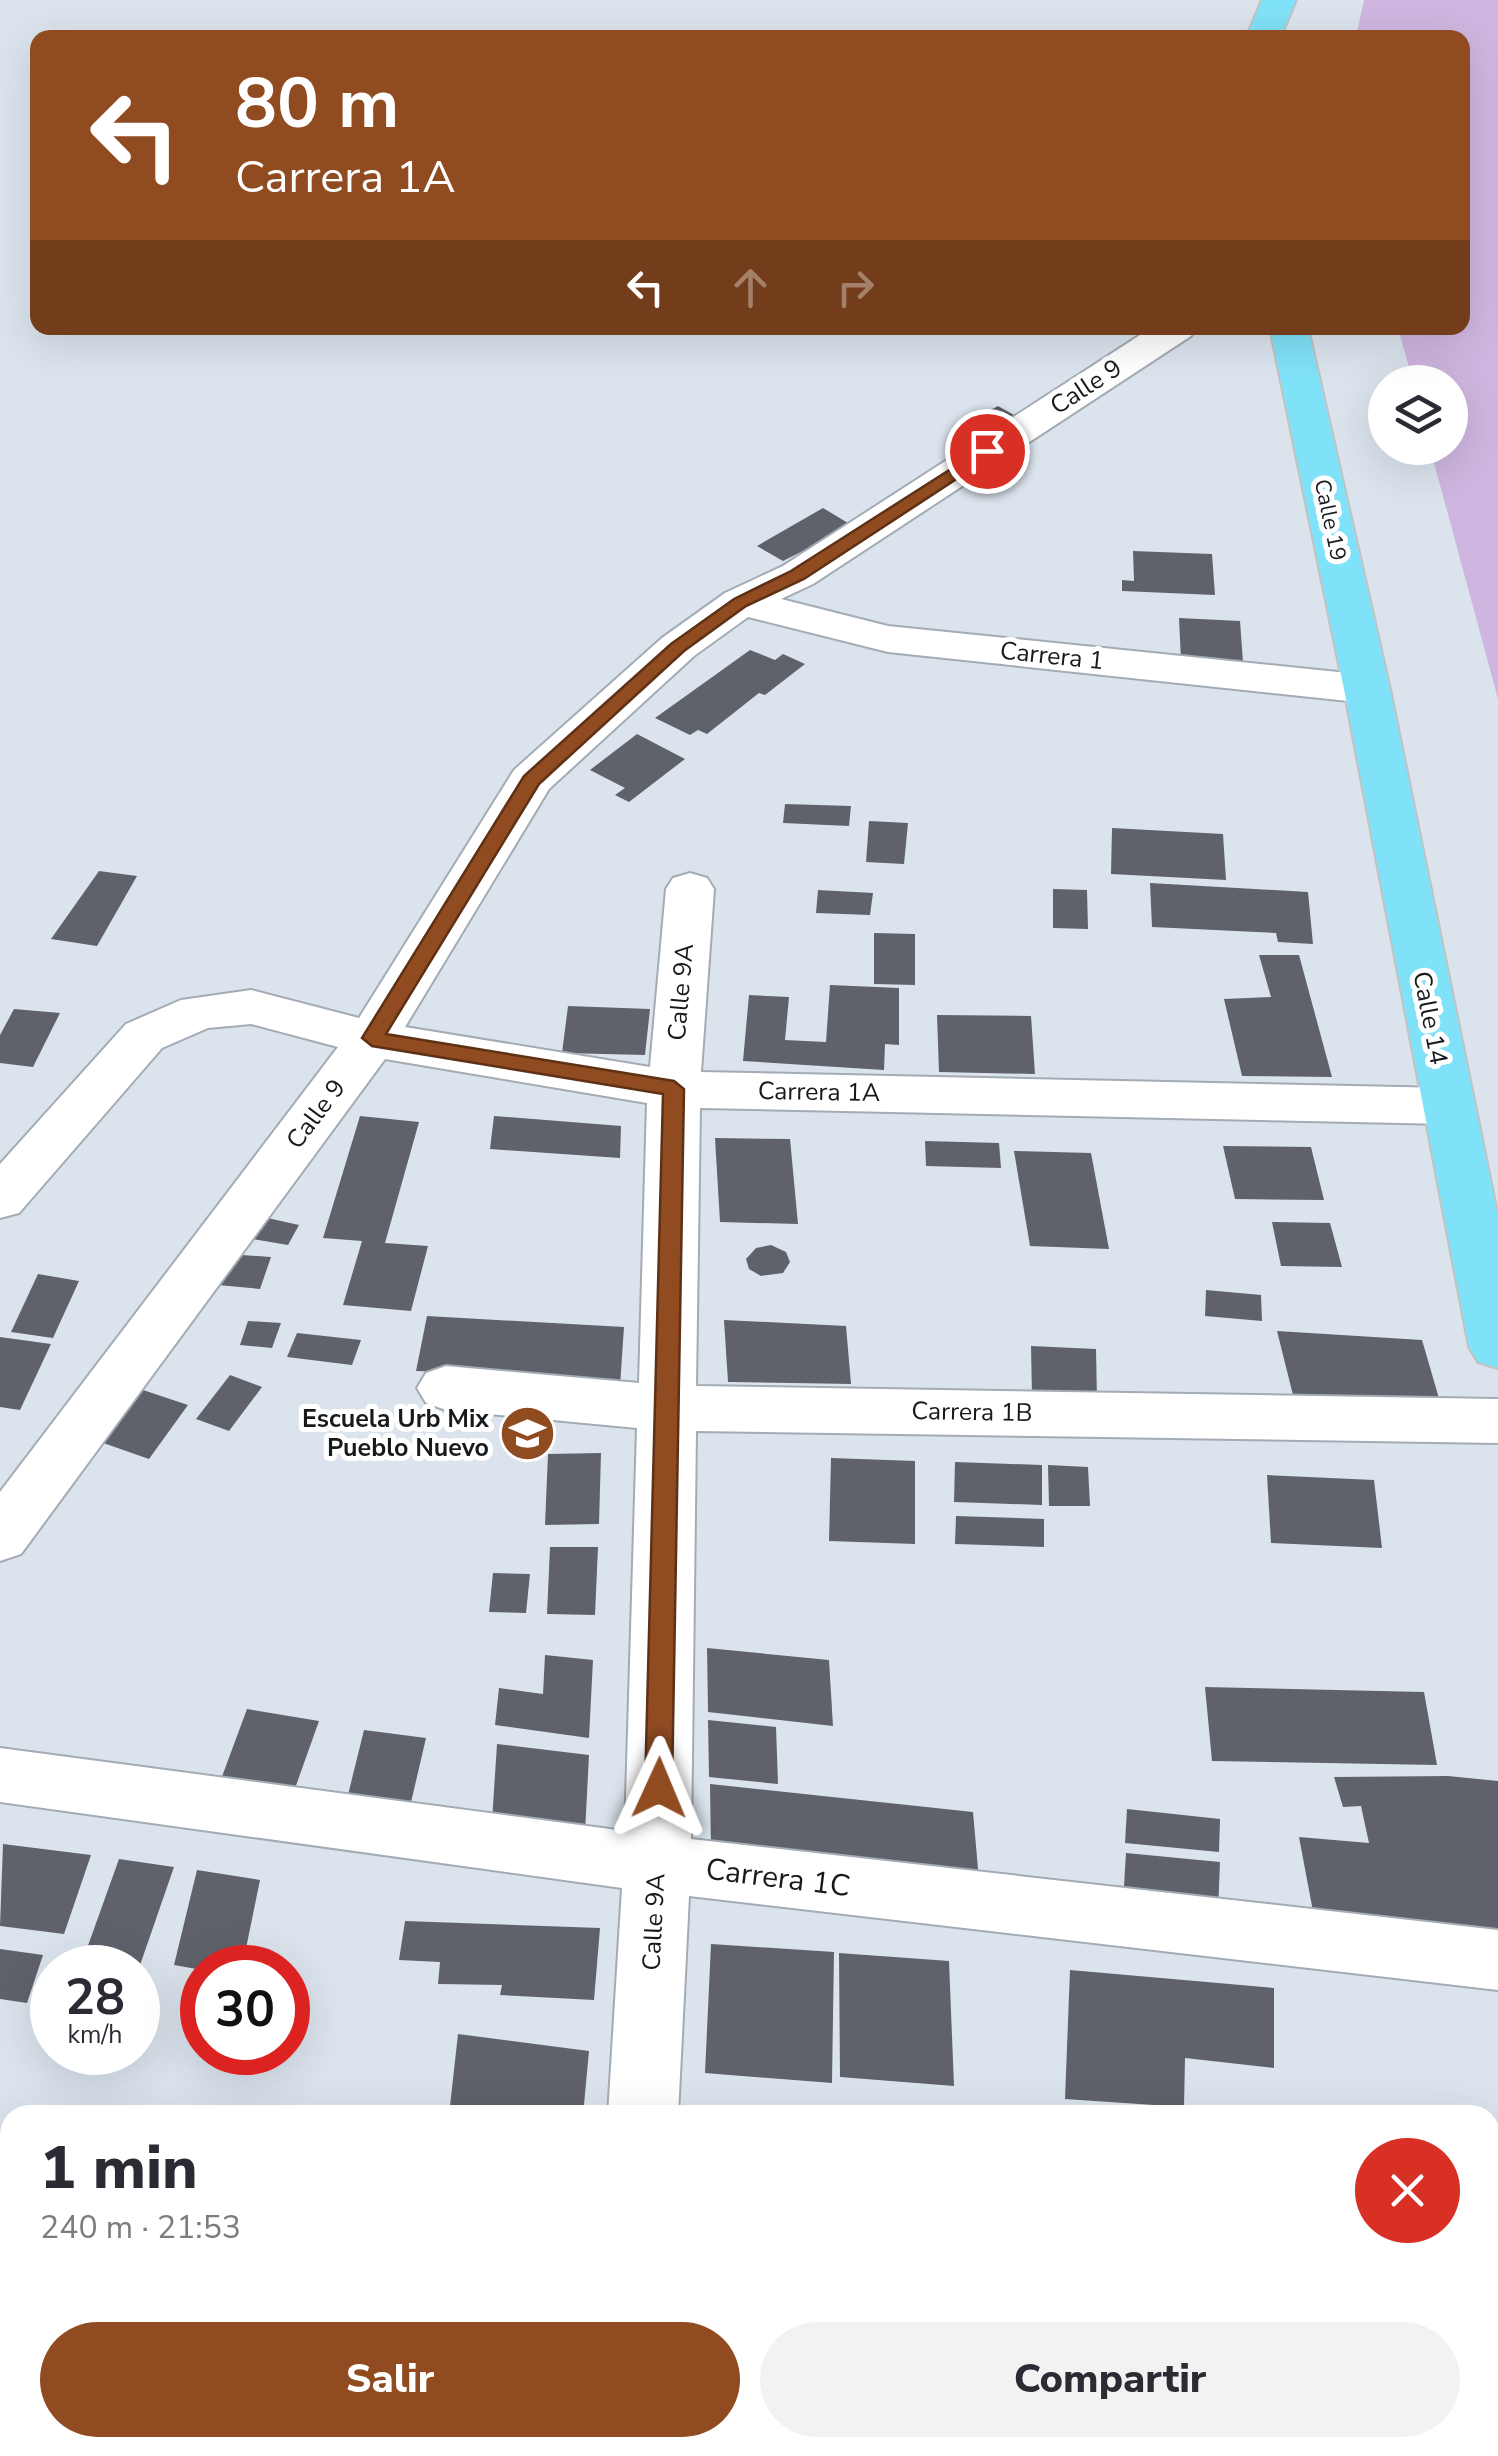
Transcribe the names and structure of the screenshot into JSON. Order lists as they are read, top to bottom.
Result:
{
  "streets": {
    "highway": ["Calle 19", "Calle 14"],
    "street": [
      "Calle 9",
      "Carrera 1",
      "Calle 9A",
      "Carrera 1A",
      "Carrera 1B",
      "Carrera 1C"
    ]
  },
  "crossings": [
    ["Calle 9", "Carrera 1"],
    ["Calle 9", "Carrera 1A"],
    ["Calle 19", "Carrera 1"],
    ["Calle 19", "Calle 14"],
    ["Carrera 1", "Calle 14"],
    ["Calle 9A", "Carrera 1A"],
    ["Calle 9A", "Carrera 1B"],
    ["Calle 9A", "Carrera 1C"],
    ["Calle 14", "Carrera 1A"]
  ],
  "places": {
    "school or university": ["Escuela Urb Mix Pueblo Nuevo"]
  },
  "page": {
    "turn": ["80 m", "Carrera 1A"],
    "speed": "28 km/h",
    "limit": "30",
    "heading": ["1 min", "240 m · 21:53"],
    "buttons": ["Salir", "Compartir"]
  }
}
